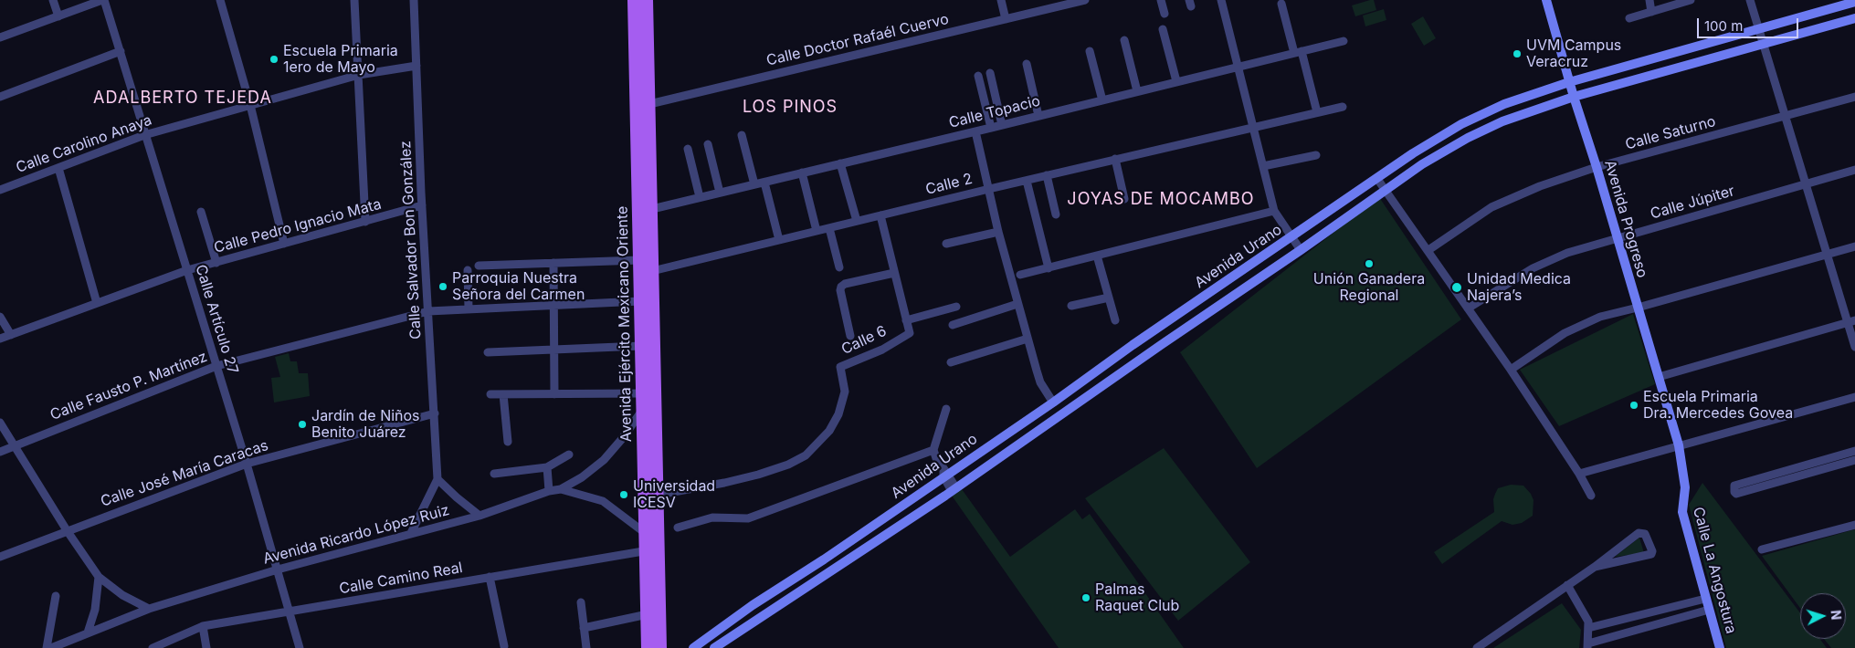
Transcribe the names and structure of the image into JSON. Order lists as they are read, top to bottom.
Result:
{
  "streets": {
    "main road": [
      "Avenida Progreso",
      "Avenida Urano",
      "Avenida Ejército Mexicano Oriente",
      "Calle La Angostura"
    ],
    "street": [
      "Calle Doctor Rafaél Cuervo",
      "Calle Topacio",
      "Calle Saturno",
      "Calle Carolino Anaya",
      "Calle 2",
      "Calle Júpiter",
      "Calle Pedro Ignacio Mata",
      "Calle Salvador Bon González",
      "Calle Artículo 27",
      "Calle 6",
      "Calle Fausto P. Martínez",
      "Calle José María Caracas",
      "Avenida Ricardo López Ruiz",
      "Calle Camino Real"
    ]
  },
  "crossings": [
    ["Calle Doctor Rafaél Cuervo", "Avenida Ejército Mexicano Oriente"],
    ["Calle Topacio", "Avenida Ejército Mexicano Oriente"],
    ["Calle Saturno", "Avenida Progreso"],
    ["Calle Carolino Anaya", "Calle Salvador Bon González"],
    ["Calle Carolino Anaya", "Calle Artículo 27"],
    ["Calle 2", "Avenida Ejército Mexicano Oriente"],
    ["Calle 2", "Calle 6"],
    ["Calle Júpiter", "Avenida Progreso"],
    ["Avenida Progreso", "Avenida Urano"],
    ["Avenida Progreso", "Calle La Angostura"],
    ["Calle Pedro Ignacio Mata", "Calle Salvador Bon González"],
    ["Calle Pedro Ignacio Mata", "Calle Artículo 27"],
    ["Calle Salvador Bon González", "Calle Fausto P. Martínez"],
    ["Calle Salvador Bon González", "Calle José María Caracas"],
    ["Calle Salvador Bon González", "Avenida Ricardo López Ruiz"],
    ["Calle Artículo 27", "Calle Fausto P. Martínez"],
    ["Calle Artículo 27", "Calle José María Caracas"],
    ["Calle Artículo 27", "Avenida Ricardo López Ruiz"],
    ["Calle Artículo 27", "Calle Camino Real"],
    ["Avenida Ejército Mexicano Oriente", "Calle 6"],
    ["Avenida Ejército Mexicano Oriente", "Calle Fausto P. Martínez"],
    ["Avenida Ejército Mexicano Oriente", "Avenida Ricardo López Ruiz"],
    ["Avenida Ejército Mexicano Oriente", "Calle Camino Real"]
  ],
  "districts": ["ADALBERTO TEJEDA", "LOS PINOS", "JOYAS DE MOCAMBO"],
  "places": [
    "UVM Campus Veracruz",
    "Escuela Primaria 1ero de Mayo",
    "Unión Ganadera Regional",
    "Parroquia Nuestra Señora del Carmen",
    "Unidad Medica Najera’s",
    "Escuela Primaria Dra. Mercedes Govea",
    "Jardín de Niños Benito Juárez",
    "Universidad ICESV",
    "Palmas Raquet Club"
  ],
  "scale_bar": "100 m",
  "north": "right"
}
